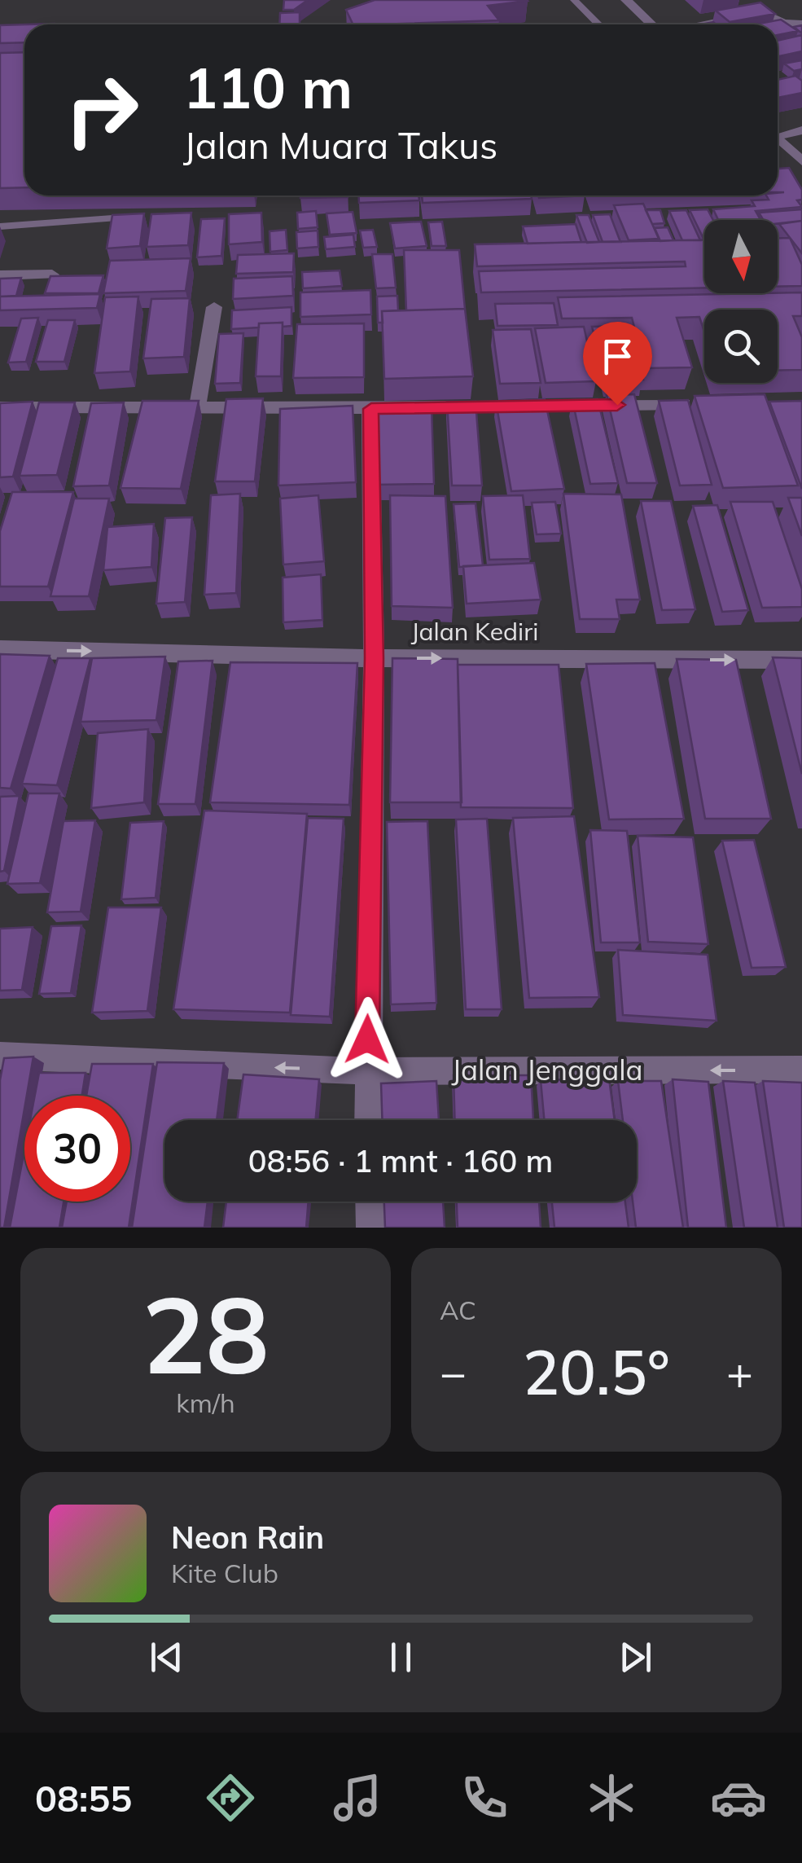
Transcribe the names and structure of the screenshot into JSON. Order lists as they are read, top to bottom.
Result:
{
  "streets": {
    "street": ["Jalan Kediri", "Jalan Jenggala"]
  },
  "one_way": ["Jalan Kediri", "Jalan Jenggala"],
  "north": "bottom",
  "page": {
    "turn": ["110 m", "Jalan Muara Takus"],
    "limit": "30",
    "trip": "08:56 · 1 mnt · 160 m",
    "tile": [
      ["28", "km/h"],
      "AC"
    ],
    "heat": ["−", "20.5°", "+"],
    "song": ["Neon Rain", "Kite Club"],
    "tabs": "08:55"
  }
}
